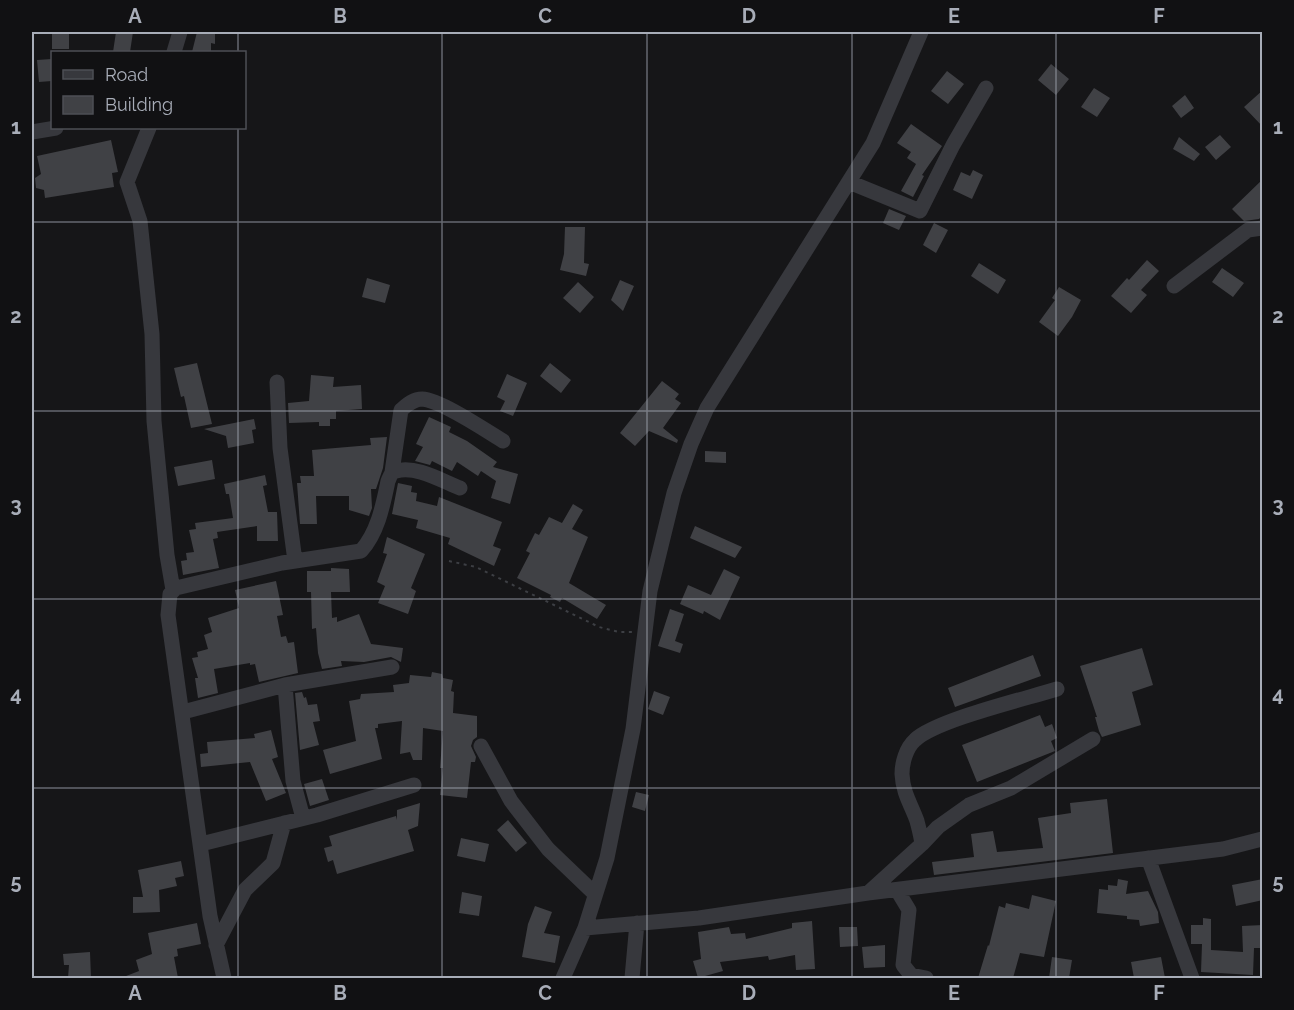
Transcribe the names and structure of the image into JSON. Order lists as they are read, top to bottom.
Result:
{
  "legend": ["Road", "Building"],
  "grid": {
    "columns": [
      "A",
      "B",
      "C",
      "D",
      "E",
      "F"
    ],
    "rows": [
      "1",
      "2",
      "3",
      "4",
      "5"
    ]
  }
}
